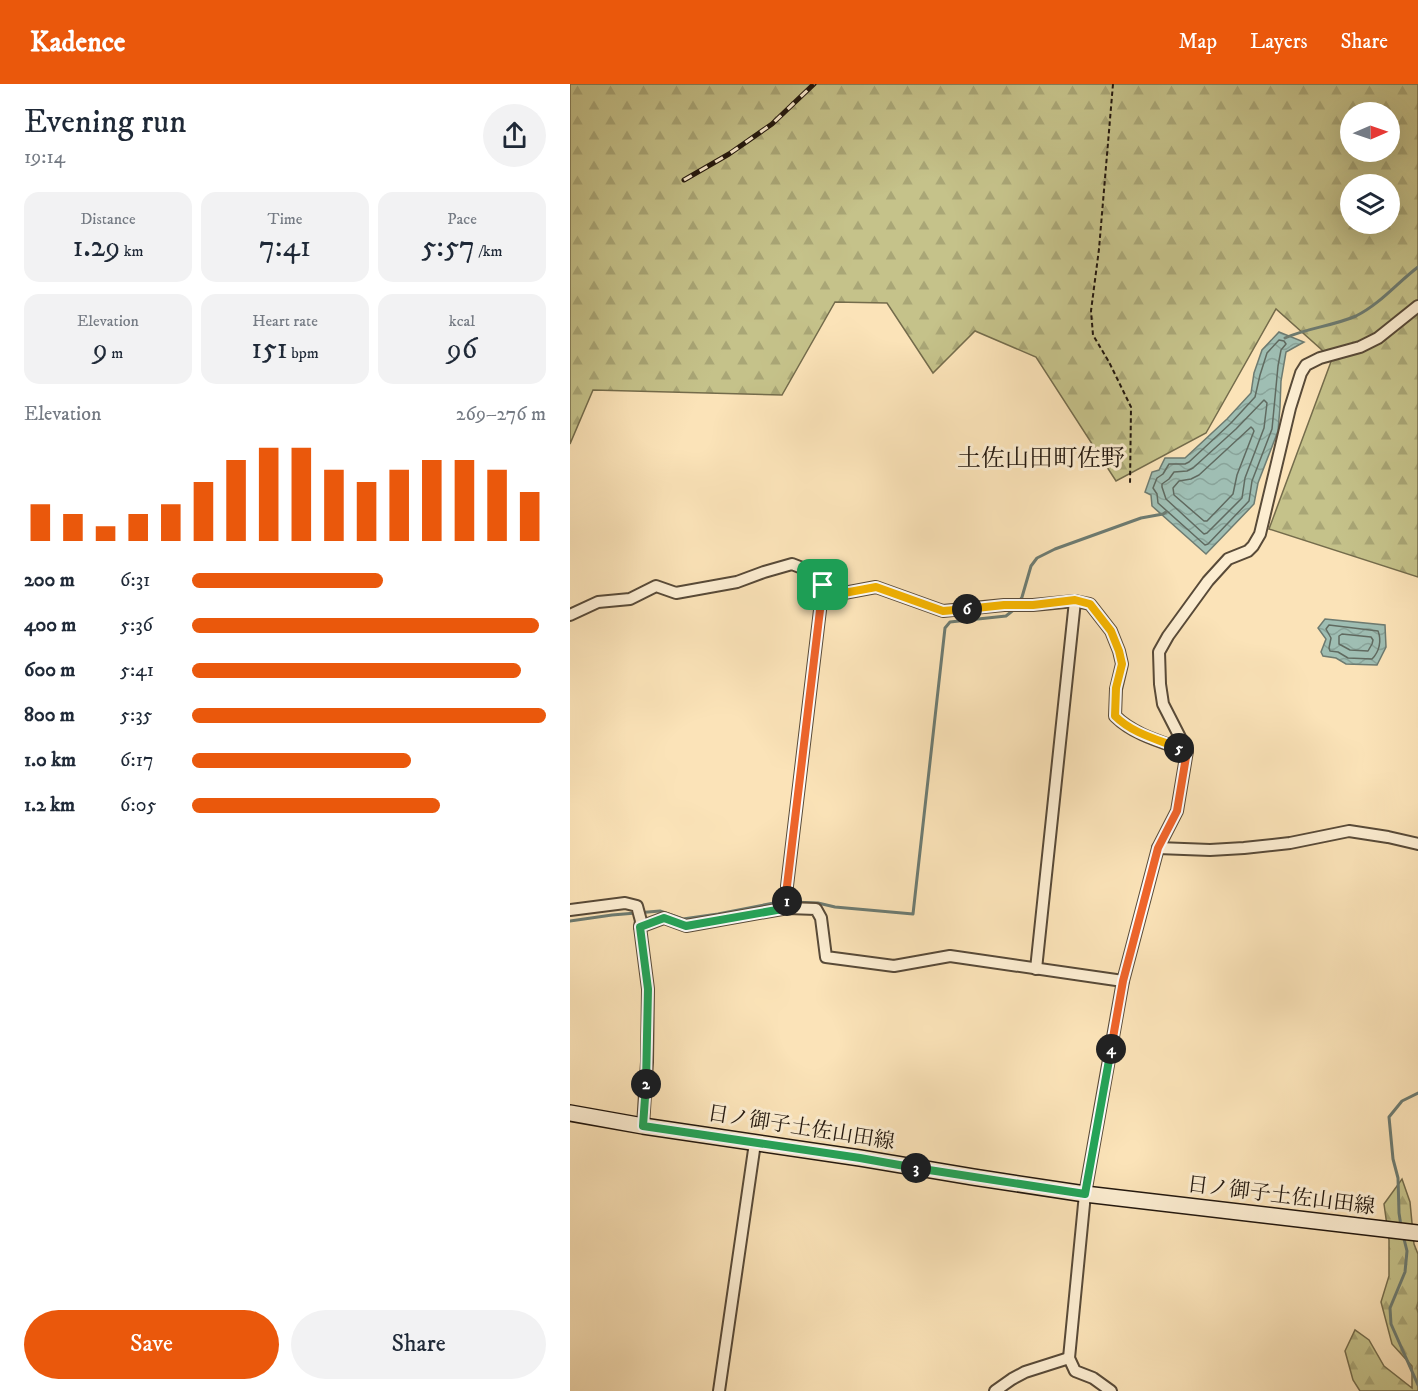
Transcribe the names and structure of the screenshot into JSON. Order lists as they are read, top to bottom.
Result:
{
  "streets": {
    "main road": ["日ノ御子土佐山田線"]
  },
  "districts": ["土佐山田町佐野"],
  "north": "right",
  "page": {
    "header": "Kadence",
    "nav": ["Map", "Layers", "Share"],
    "heading": ["Evening run", "19:14"],
    "stats": [
      ["Distance", "1.29 km"],
      ["Time", "7:41"],
      ["Pace", "5:57 /km"],
      ["Elevation", "9 m"],
      ["Heart rate", "151 bpm"],
      ["kcal", "96"]
    ],
    "chart": ["Elevation", "269–276 m"],
    "list": [
      {
        "name": "200 m",
        "note": "6:31"
      },
      {
        "name": "400 m",
        "note": "5:36"
      },
      {
        "name": "600 m",
        "note": "5:41"
      },
      {
        "name": "800 m",
        "note": "5:35"
      },
      {
        "name": "1.0 km",
        "note": "6:17"
      },
      {
        "name": "1.2 km",
        "note": "6:05"
      }
    ],
    "pins": [
      "6",
      "5",
      "1",
      "4",
      "2",
      "3"
    ],
    "buttons": ["Save", "Share"]
  }
}
